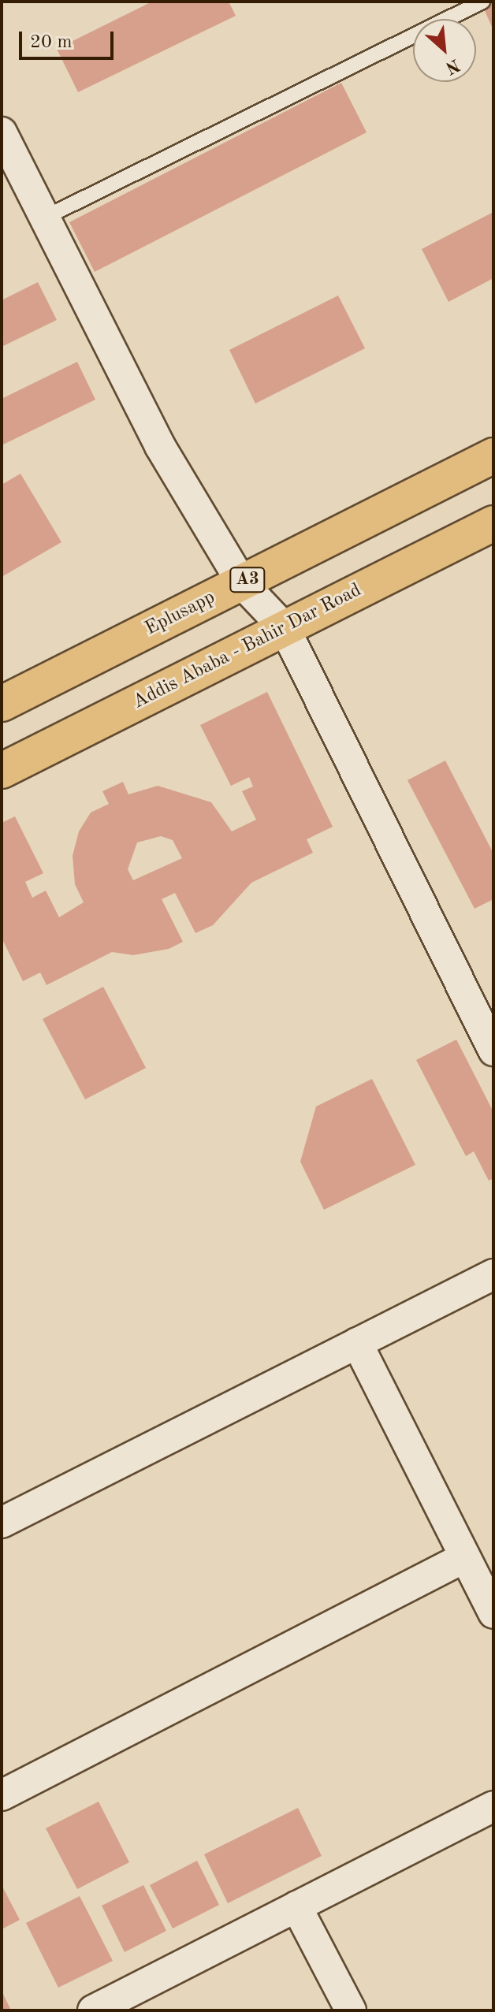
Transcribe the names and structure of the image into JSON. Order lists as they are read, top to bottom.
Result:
{
  "streets": {
    "highway": ["A3", "Eplusapp", "Addis Ababa - Bahir Dar Road"]
  },
  "scale_bar": "20 m",
  "north": "bottom right"
}
